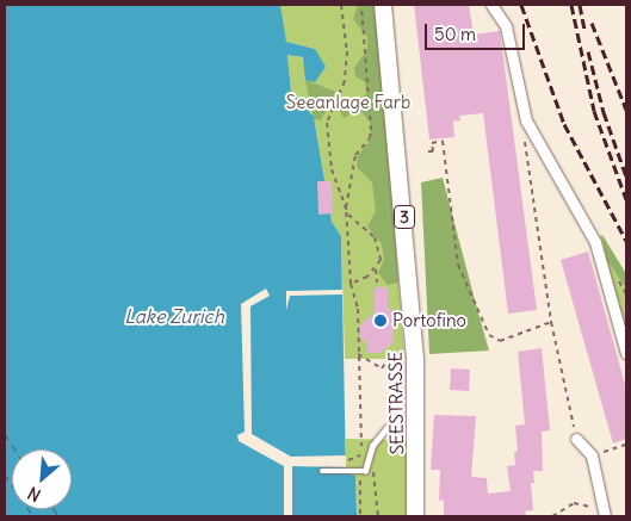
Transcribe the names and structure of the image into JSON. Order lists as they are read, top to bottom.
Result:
{
  "streets": {
    "main road": ["3", "SEESTRASSE"]
  },
  "water": ["Lake Zurich"],
  "parks": ["Seeanlage Farb"],
  "places": ["Portofino"],
  "scale_bar": "50 m",
  "north": "bottom left"
}
